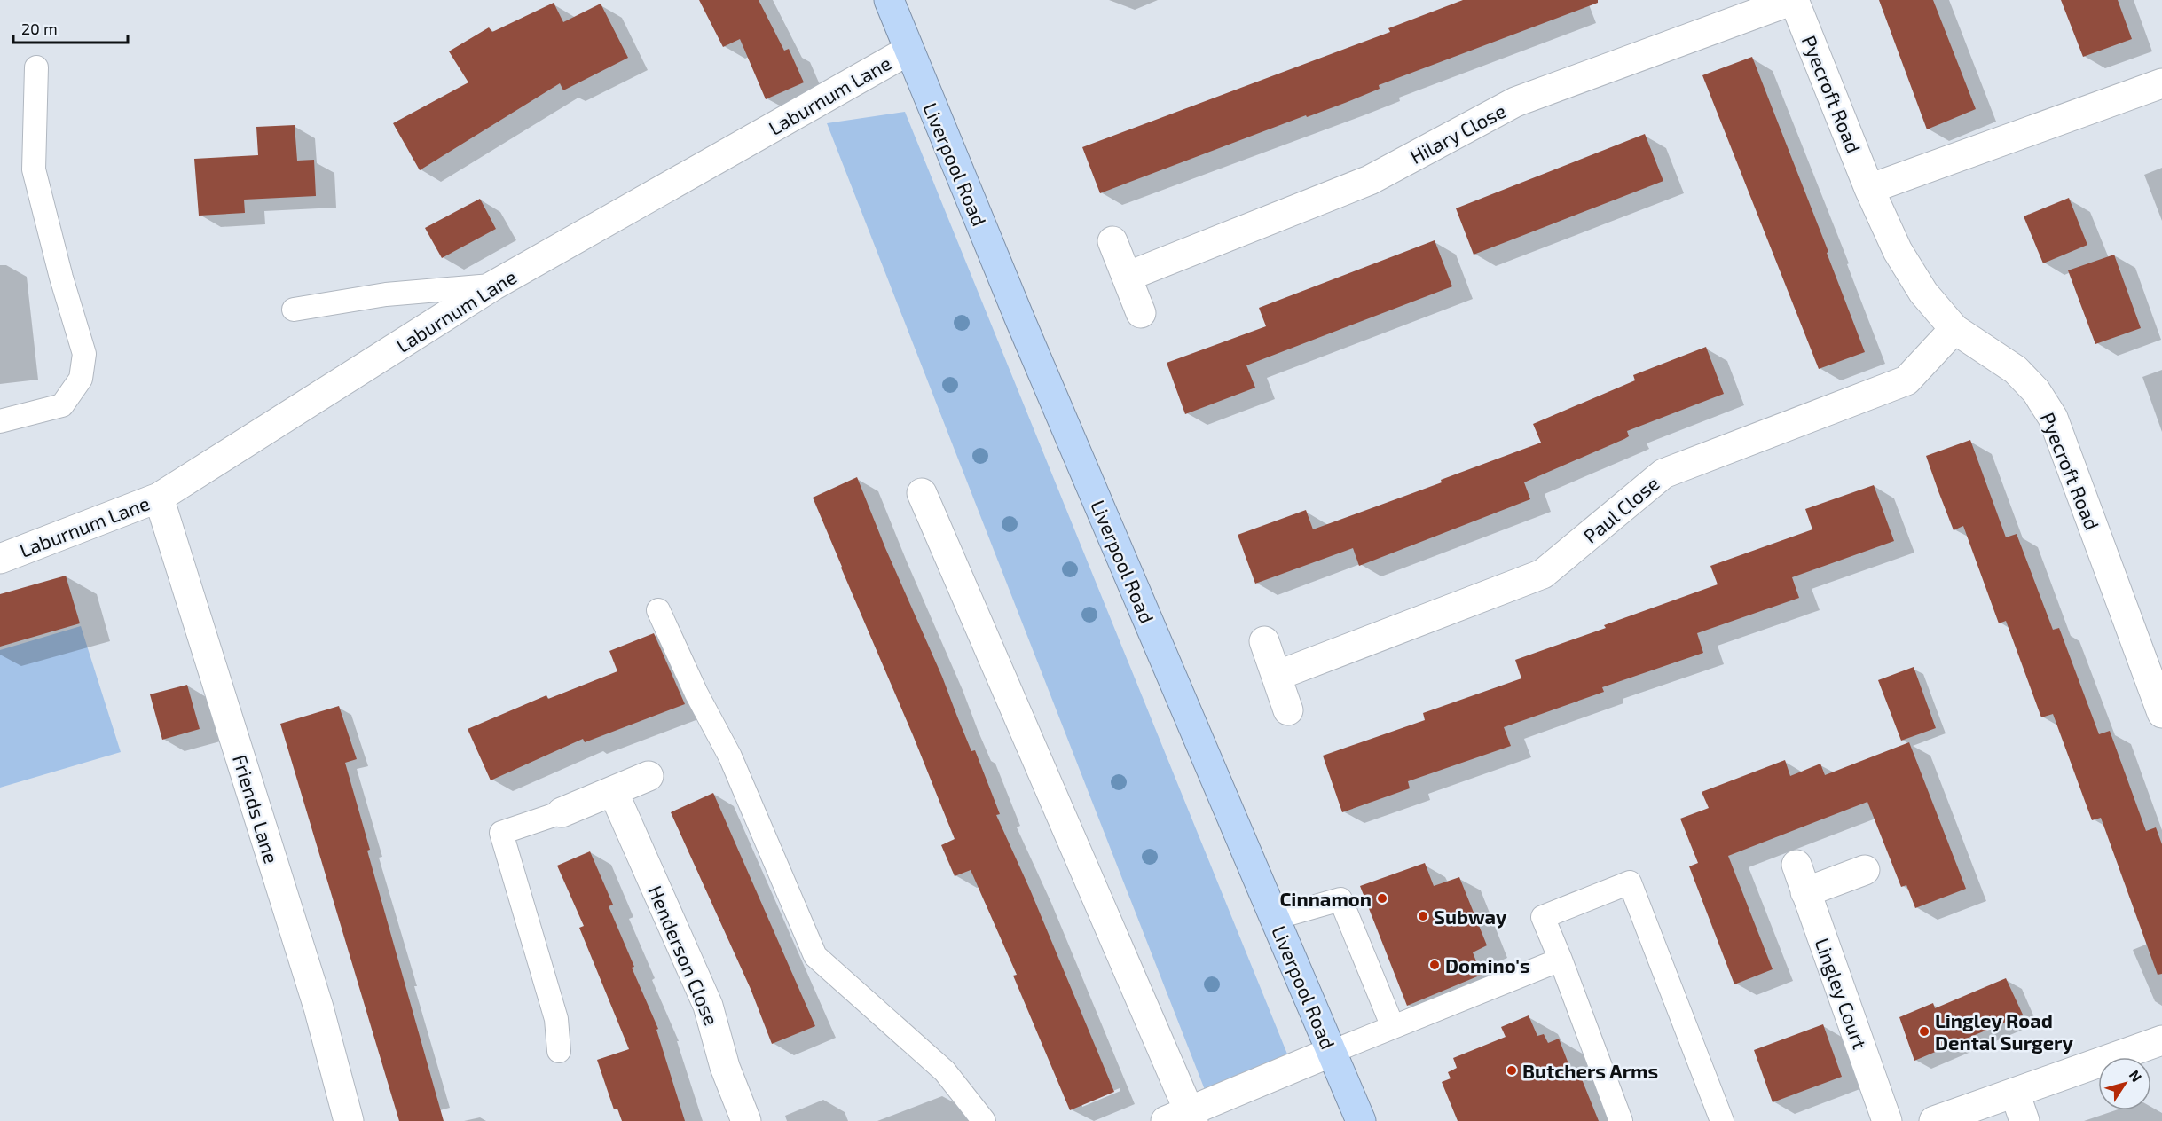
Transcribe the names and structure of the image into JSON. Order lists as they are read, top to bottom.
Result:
{
  "streets": {
    "highway": ["Liverpool Road"],
    "street": [
      "Pyecroft Road",
      "Laburnum Lane",
      "Hilary Close",
      "Paul Close",
      "Friends Lane",
      "Henderson Close",
      "Lingley Court"
    ]
  },
  "crossings": [
    ["Pyecroft Road", "Hilary Close"],
    ["Pyecroft Road", "Paul Close"],
    ["Laburnum Lane", "Liverpool Road"],
    ["Laburnum Lane", "Friends Lane"]
  ],
  "places": [
    "Cinnamon",
    "Subway",
    "Domino's",
    "Lingley Road Dental Surgery",
    "Butchers Arms"
  ],
  "scale_bar": "20 m",
  "north": "top right"
}
